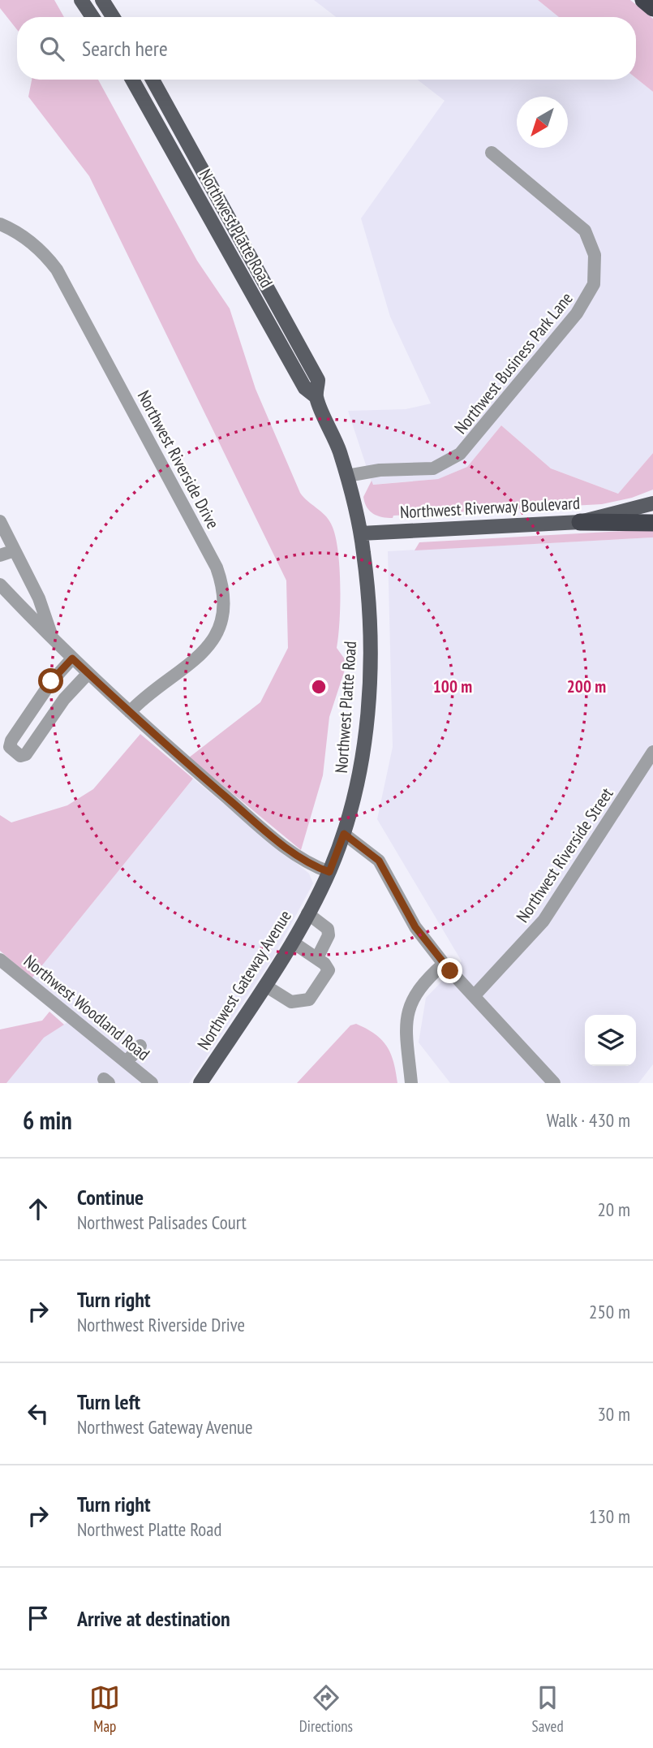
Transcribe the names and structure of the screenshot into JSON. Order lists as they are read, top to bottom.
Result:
{
  "streets": {
    "main road": ["Northwest Platte Road", "Northwest Riverway Boulevard", "Northwest Gateway Avenue"],
    "street": [
      "Northwest Business Park Lane",
      "Northwest Riverside Drive",
      "Northwest Riverside Street",
      "Northwest Woodland Road"
    ]
  },
  "crossings": [
    ["Northwest Platte Road", "Northwest Business Park Lane"],
    ["Northwest Platte Road", "Northwest Riverway Boulevard"],
    ["Northwest Platte Road", "Northwest Gateway Avenue"]
  ],
  "north": "bottom left",
  "page": {
    "search": "Search here",
    "heading": ["6 min", "Walk · 430 m"],
    "list": [
      ["Continue", "Northwest Palisades Court", "20 m"],
      ["Turn right", "Northwest Riverside Drive", "250 m"],
      ["Turn left", "Northwest Gateway Avenue", "30 m"],
      ["Turn right", "Northwest Platte Road", "130 m"],
      "Arrive at destination"
    ],
    "nav": ["Map", "Directions", "Saved"]
  },
  "rings": ["100 m", "200 m"]
}
